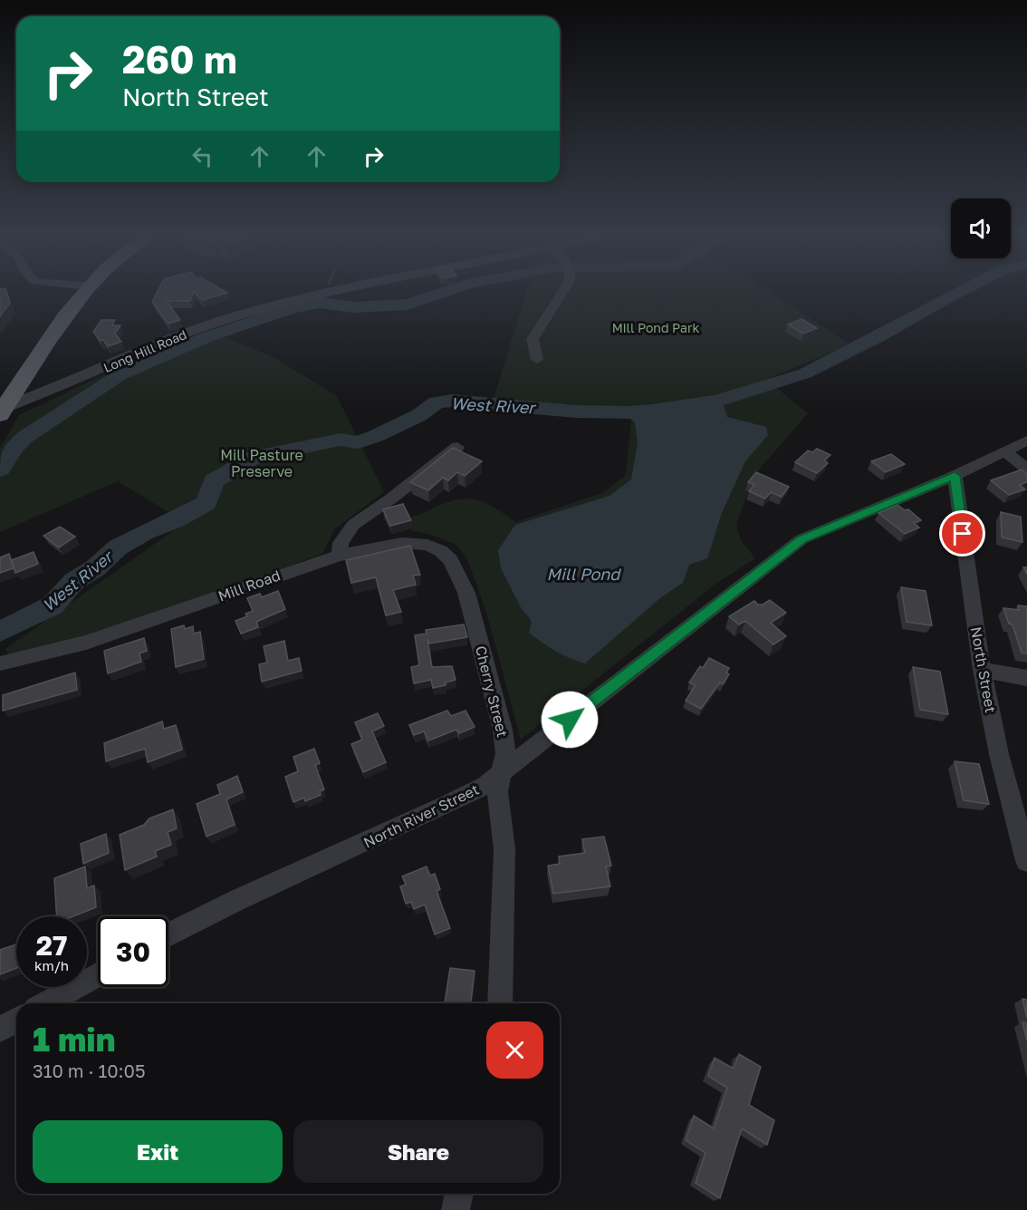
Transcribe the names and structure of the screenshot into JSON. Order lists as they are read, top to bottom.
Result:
{
  "streets": {
    "street": [
      "Long Hill Road",
      "Mill Road",
      "North Street",
      "Cherry Street",
      "North River Street"
    ]
  },
  "crossings": [
    ["Mill Road", "Cherry Street"],
    ["North Street", "North River Street"],
    ["Cherry Street", "North River Street"]
  ],
  "water": ["West River", "Mill Pond"],
  "parks": ["Mill Pond Park", "Mill Pasture Preserve"],
  "page": {
    "turn": ["260 m", "North Street"],
    "speed": "27 km/h",
    "limit": "30",
    "heading": ["1 min", "310 m · 10:05"],
    "buttons": ["Exit", "Share"]
  }
}
